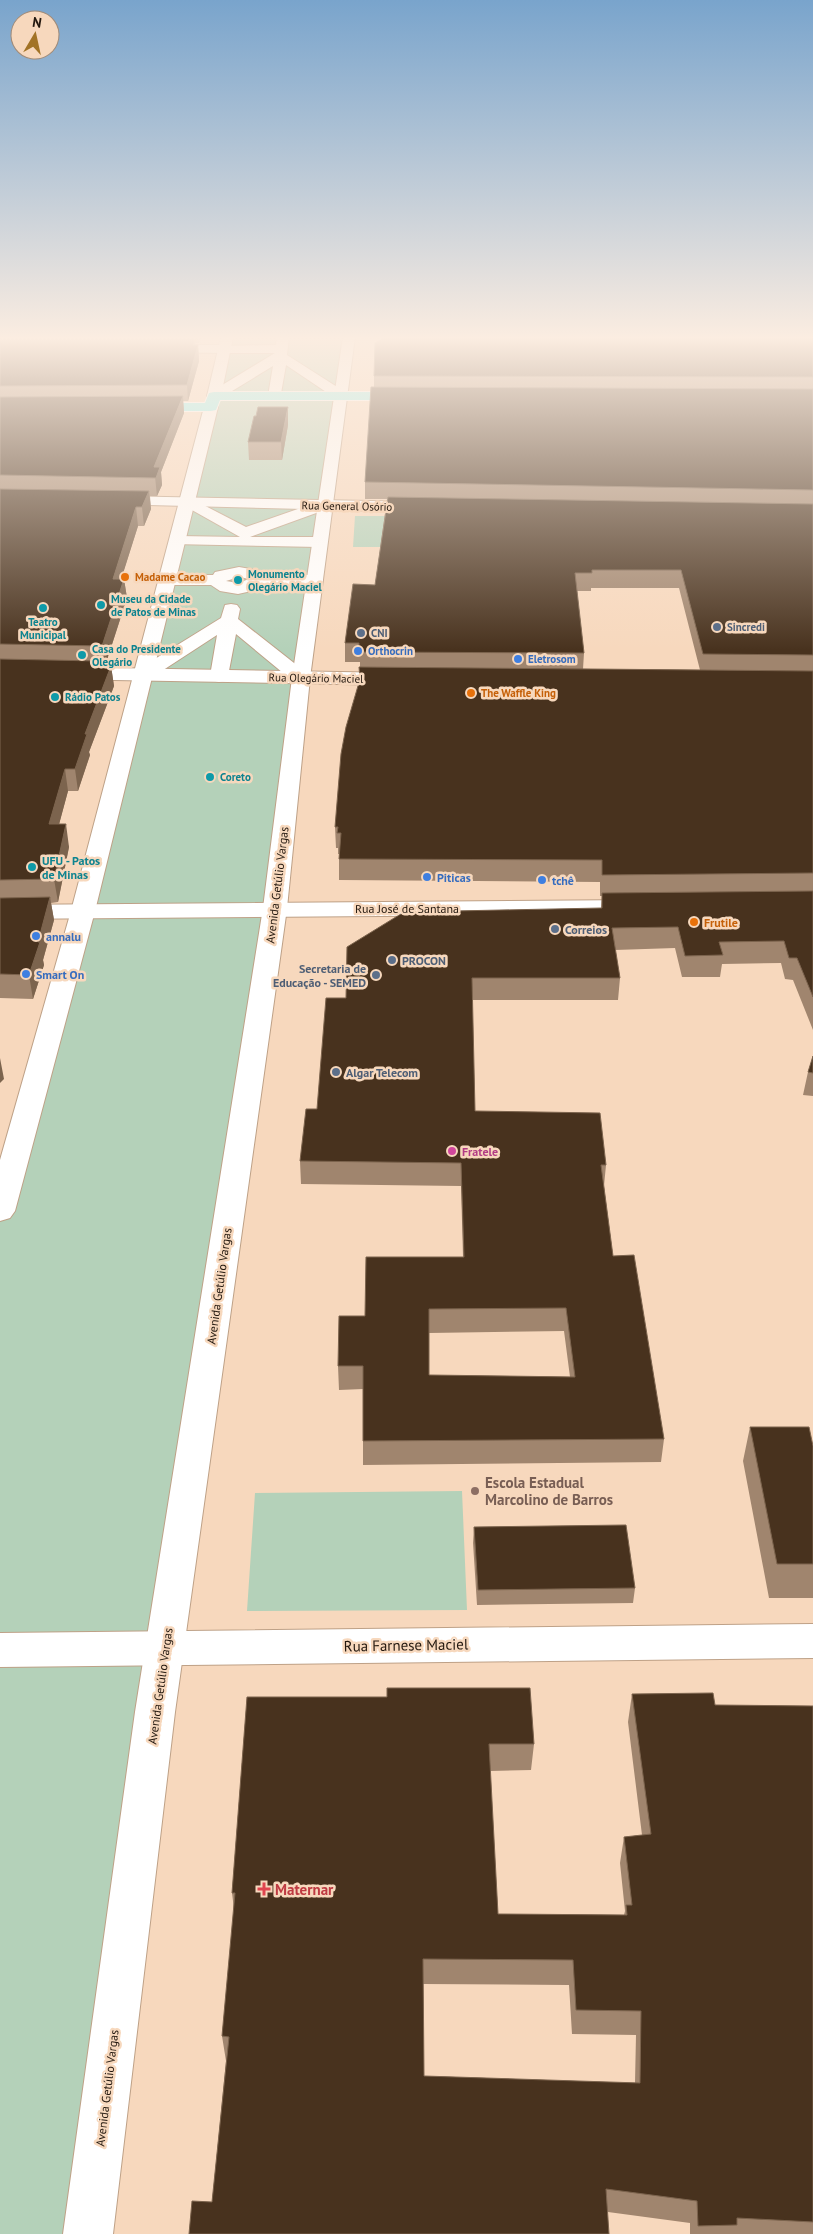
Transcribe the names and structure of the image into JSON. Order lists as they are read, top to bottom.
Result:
{
  "streets": {
    "street": [
      "Rua General Osório",
      "Rua Olegário Maciel",
      "Avenida Getúlio Vargas",
      "Rua José de Santana",
      "Rua Farnese Maciel"
    ]
  },
  "crossings": [
    ["Rua General Osório", "Avenida Getúlio Vargas"],
    ["Rua Olegário Maciel", "Avenida Getúlio Vargas"],
    ["Avenida Getúlio Vargas", "Rua José de Santana"],
    ["Avenida Getúlio Vargas", "Rua Farnese Maciel"]
  ],
  "places": {
    "other": [
      "Madame Cacao",
      "Monumento Olegário Maciel",
      "Museu da Cidade de Patos de Minas",
      "Teatro Municipal",
      "Sincredi",
      "CNI",
      "Orthocrin",
      "Casa do Presidente Olegário",
      "Eletrosom",
      "The Waffle King",
      "Rádio Patos",
      "Coreto",
      "UFU - Patos de Minas",
      "Piticas",
      "tchê",
      "Frutile",
      "Correios",
      "annalu",
      "PROCON",
      "Smart On",
      "Secretaria de Educação - SEMED",
      "Algar Telecom",
      "Fratele",
      "Escola Estadual Marcolino de Barros"
    ],
    "health": ["Maternar"]
  },
  "north": "top"
}
